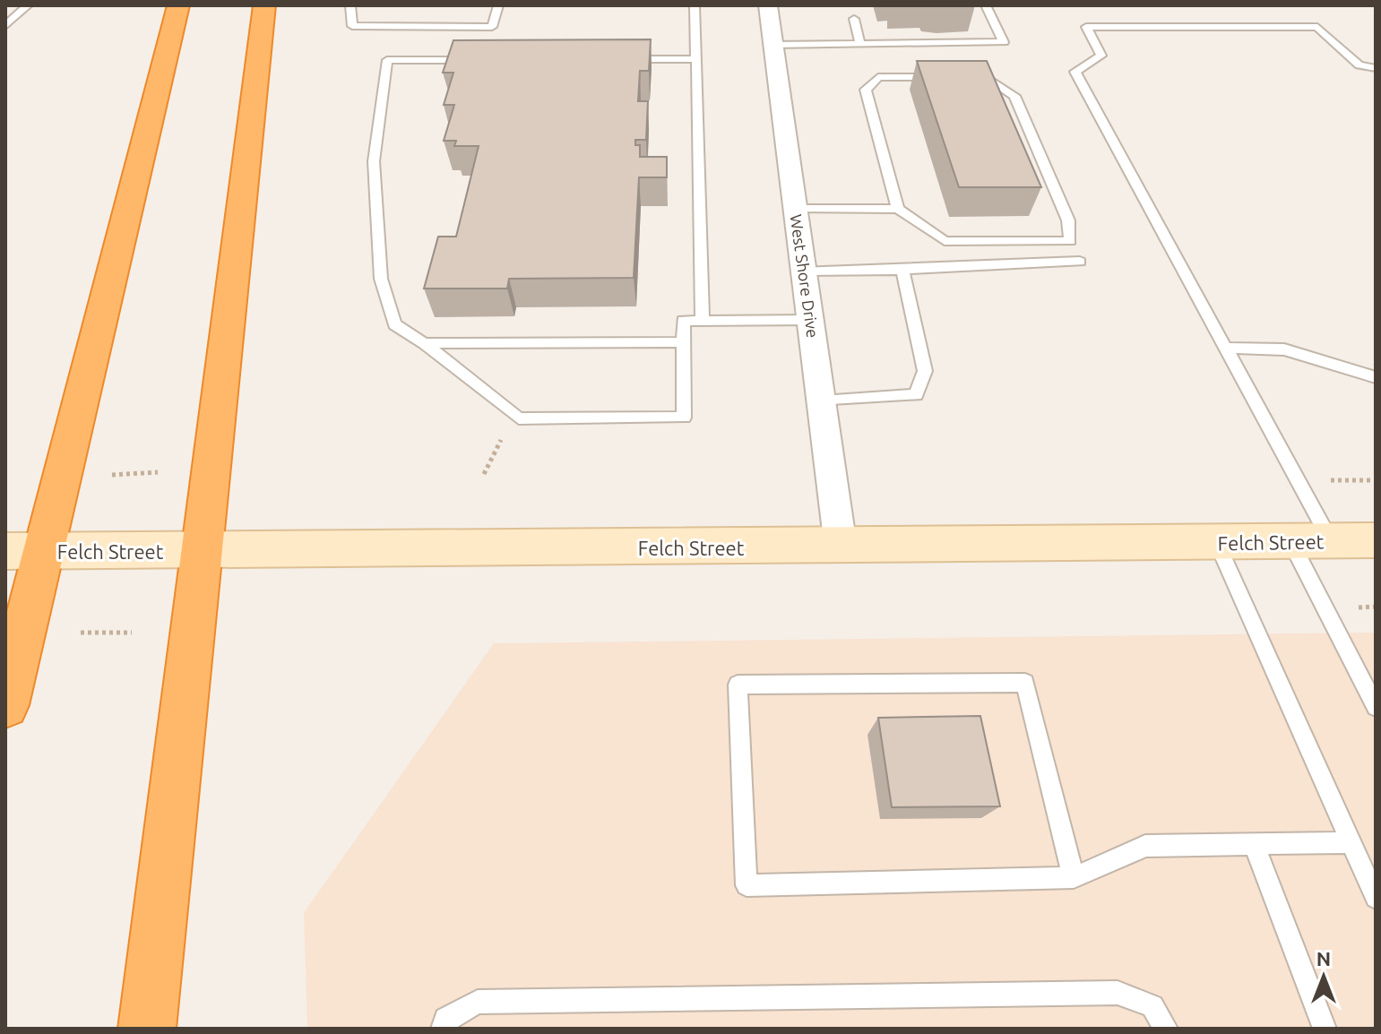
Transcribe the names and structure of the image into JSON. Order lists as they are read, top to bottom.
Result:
{
  "streets": {
    "street": ["West Shore Drive", "Felch Street"]
  },
  "crossings": [
    ["West Shore Drive", "Felch Street"]
  ],
  "north": "top"
}
